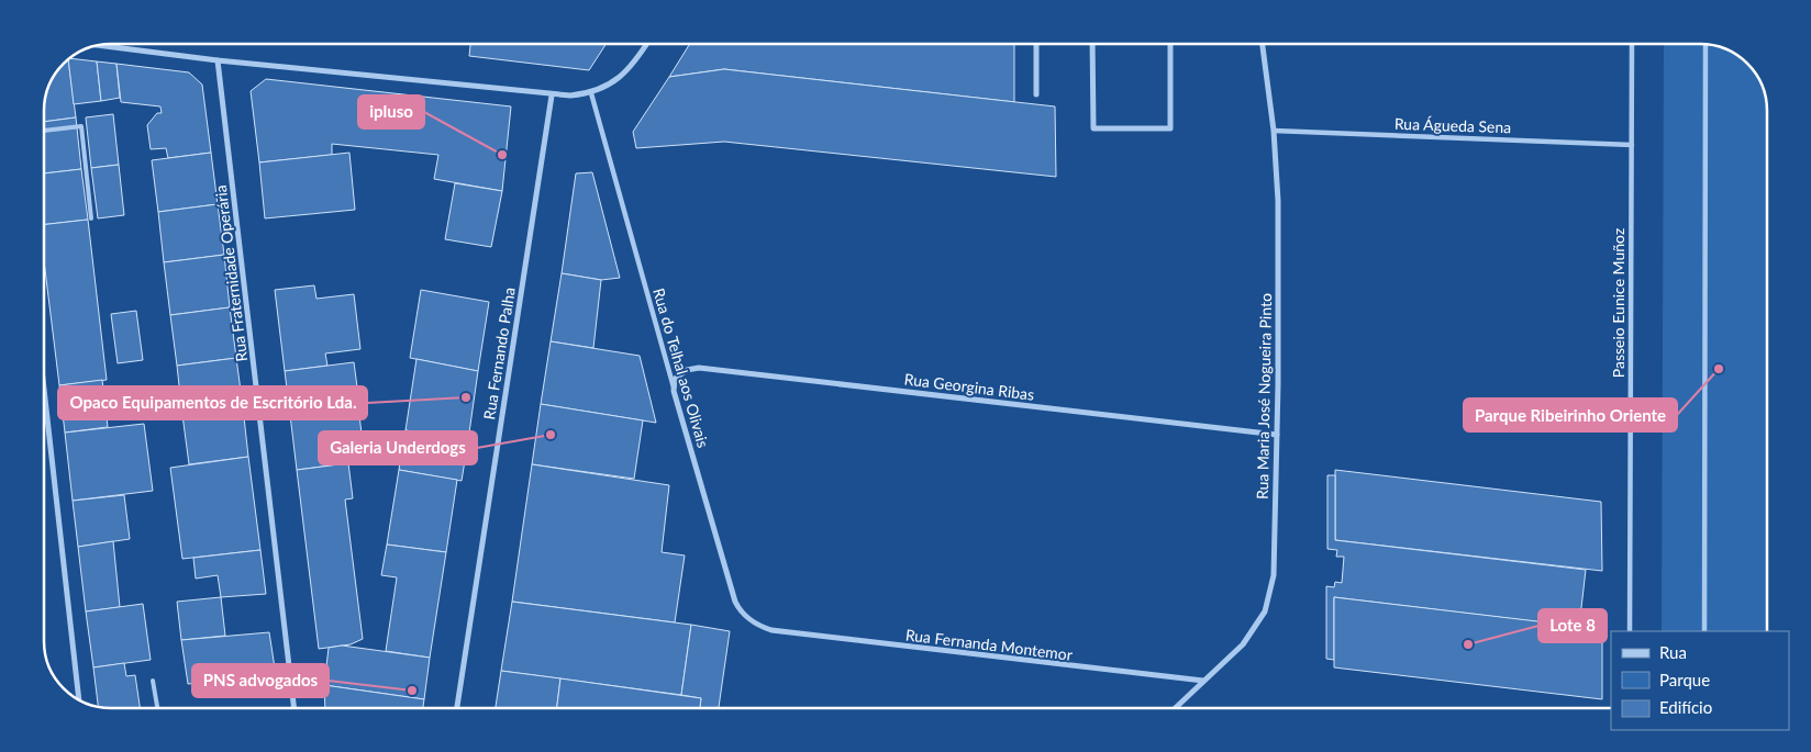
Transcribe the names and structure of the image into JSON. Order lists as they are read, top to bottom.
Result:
{
  "streets": {
    "street": [
      "Rua Águeda Sena",
      "Rua Fraternidade Operária",
      "Passeio Eunice Muñoz",
      "Rua Fernando Palha",
      "Rua do Telhal aos Olivais",
      "Rua Georgina Ribas",
      "Rua Maria José Nogueira Pinto",
      "Rua Fernanda Montemor"
    ]
  },
  "crossings": [
    ["Rua Águeda Sena", "Passeio Eunice Muñoz"],
    ["Rua Águeda Sena", "Rua Maria José Nogueira Pinto"],
    ["Rua do Telhal aos Olivais", "Rua Georgina Ribas"],
    ["Rua do Telhal aos Olivais", "Rua Fernanda Montemor"],
    ["Rua Georgina Ribas", "Rua Maria José Nogueira Pinto"],
    ["Rua Maria José Nogueira Pinto", "Rua Fernanda Montemor"]
  ],
  "places": [
    "ipluso",
    "Parque Ribeirinho Oriente",
    "Opaco Equipamentos de Escritório Lda.",
    "Galeria Underdogs",
    "Lote 8",
    "PNS advogados"
  ],
  "legend": ["Rua", "Parque", "Edifício"]
}
